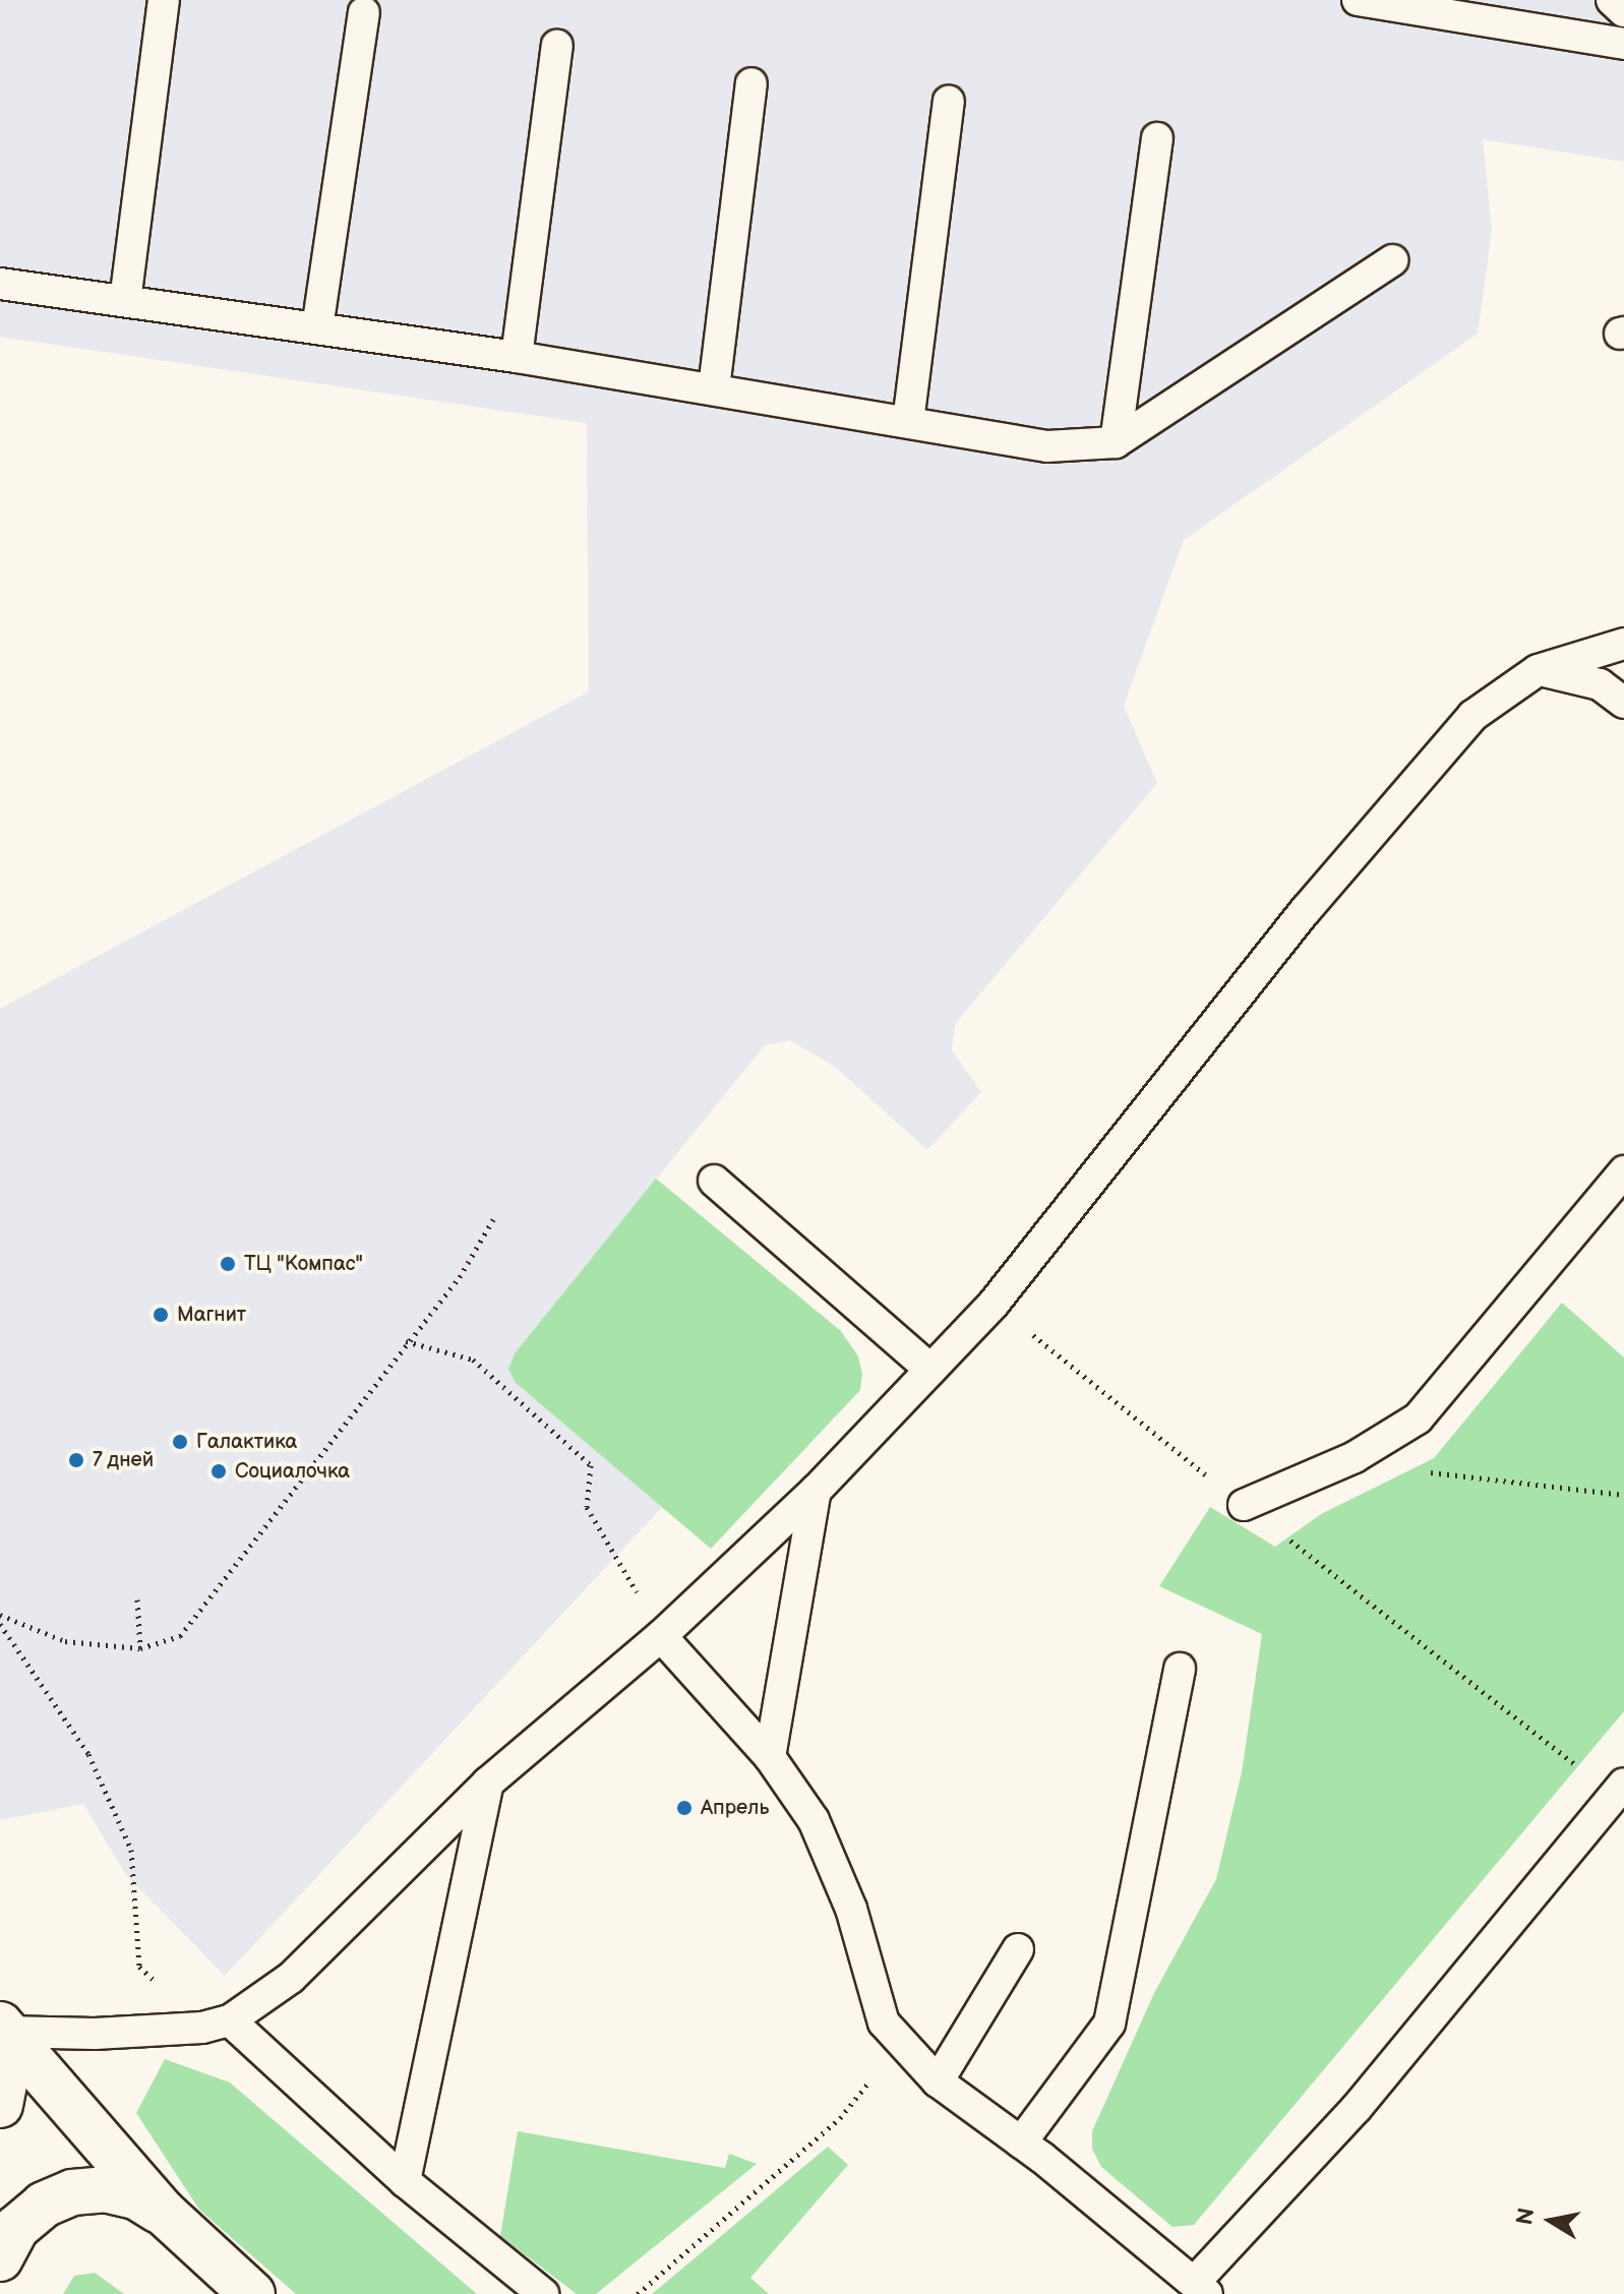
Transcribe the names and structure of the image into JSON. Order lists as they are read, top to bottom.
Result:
{
  "places": [
    "ТЦ \"Компас\"",
    "Магнит",
    "Галактика",
    "7 дней",
    "Социалочка",
    "Апрель"
  ],
  "north": "left"
}
